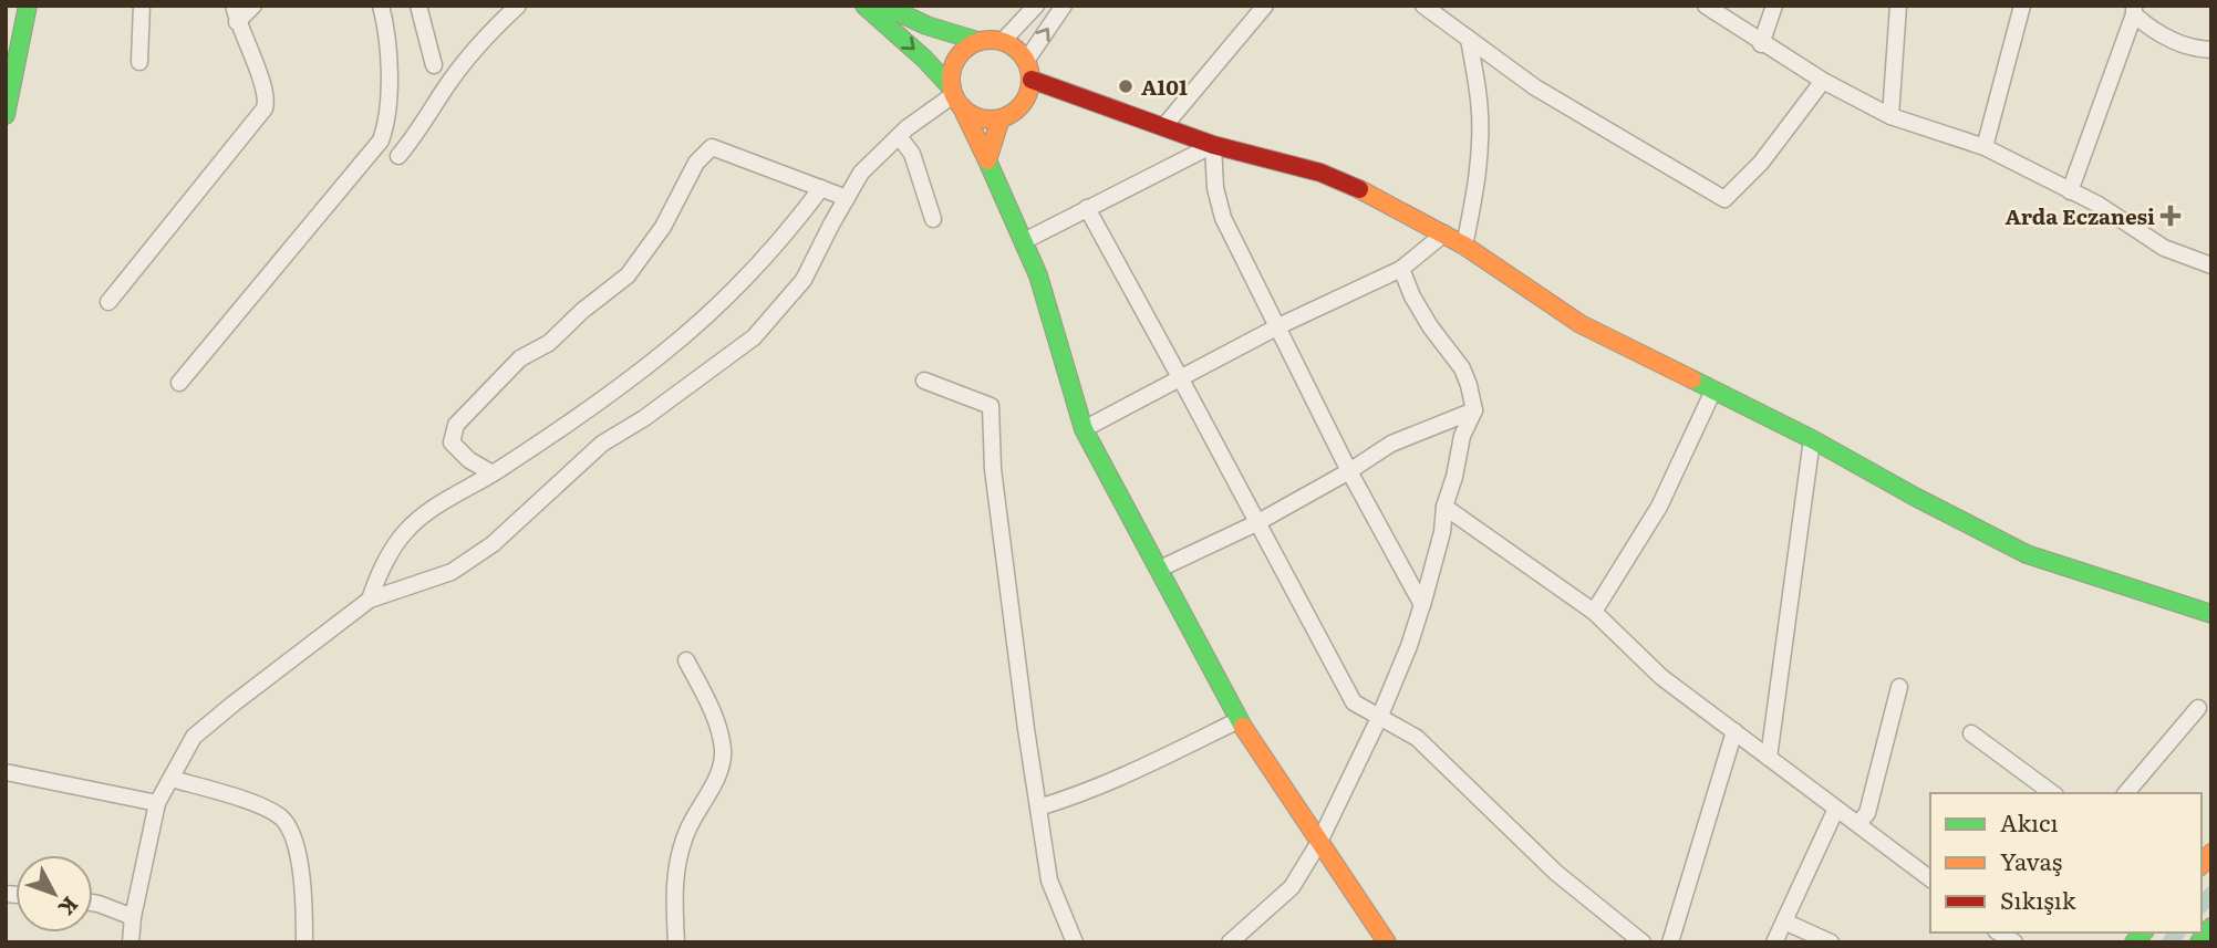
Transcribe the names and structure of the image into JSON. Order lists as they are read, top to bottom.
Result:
{
  "places": {
    "other": ["A101"],
    "health": ["Arda Eczanesi"]
  },
  "legend": ["Akıcı", "Yavaş", "Sıkışık"],
  "north": "bottom right"
}
